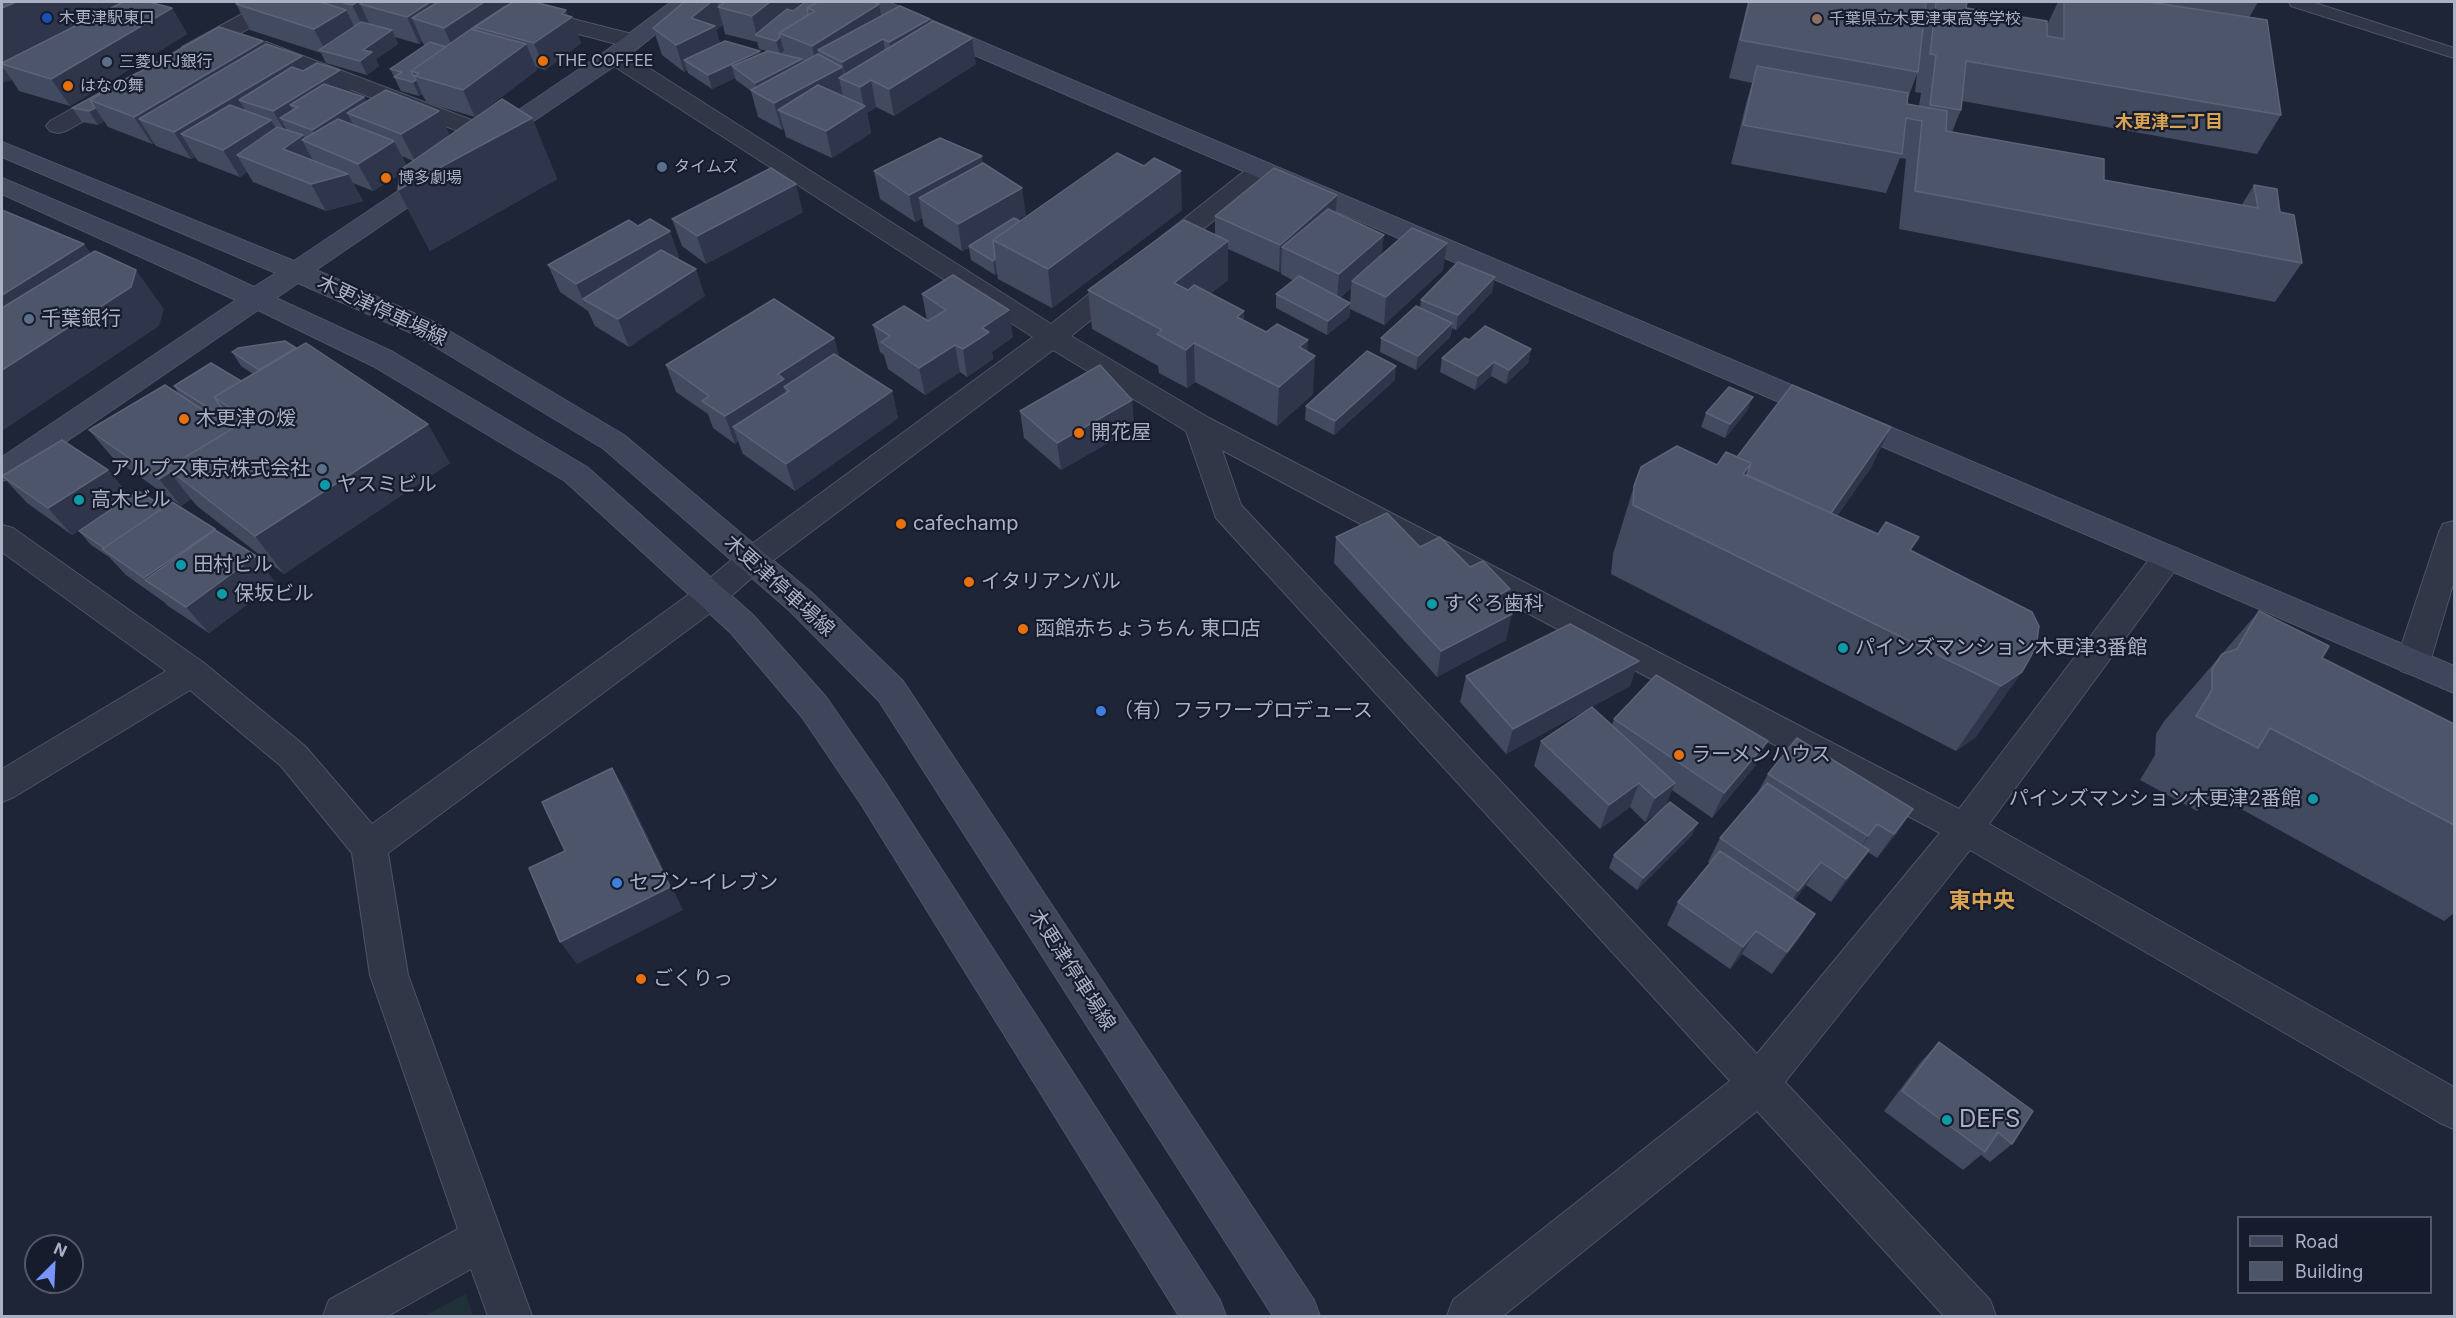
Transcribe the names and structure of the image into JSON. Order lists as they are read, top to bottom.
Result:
{
  "streets": {
    "main road": ["木更津停車場線"]
  },
  "districts": ["木更津二丁目", "東中央"],
  "places": [
    "木更津駅東口",
    "千葉県立木更津東高等学校",
    "THE COFFEE",
    "三菱UFJ銀行",
    "はなの舞",
    "タイムズ",
    "博多劇場",
    "千葉銀行",
    "木更津の煖",
    "開花屋",
    "アルプス東京株式会社",
    "ヤスミビル",
    "高木ビル",
    "cafechamp",
    "田村ビル",
    "イタリアンバル",
    "保坂ビル",
    "すぐろ歯科",
    "函館赤ちょうちん 東口店",
    "パインズマンション木更津3番館",
    "（有）フラワープロデュース",
    "ラーメンハウス",
    "パインズマンション木更津2番館",
    "セブン-イレブン",
    "ごくりっ",
    "DEFS"
  ],
  "legend": ["Road", "Building"],
  "north": "top right"
}
